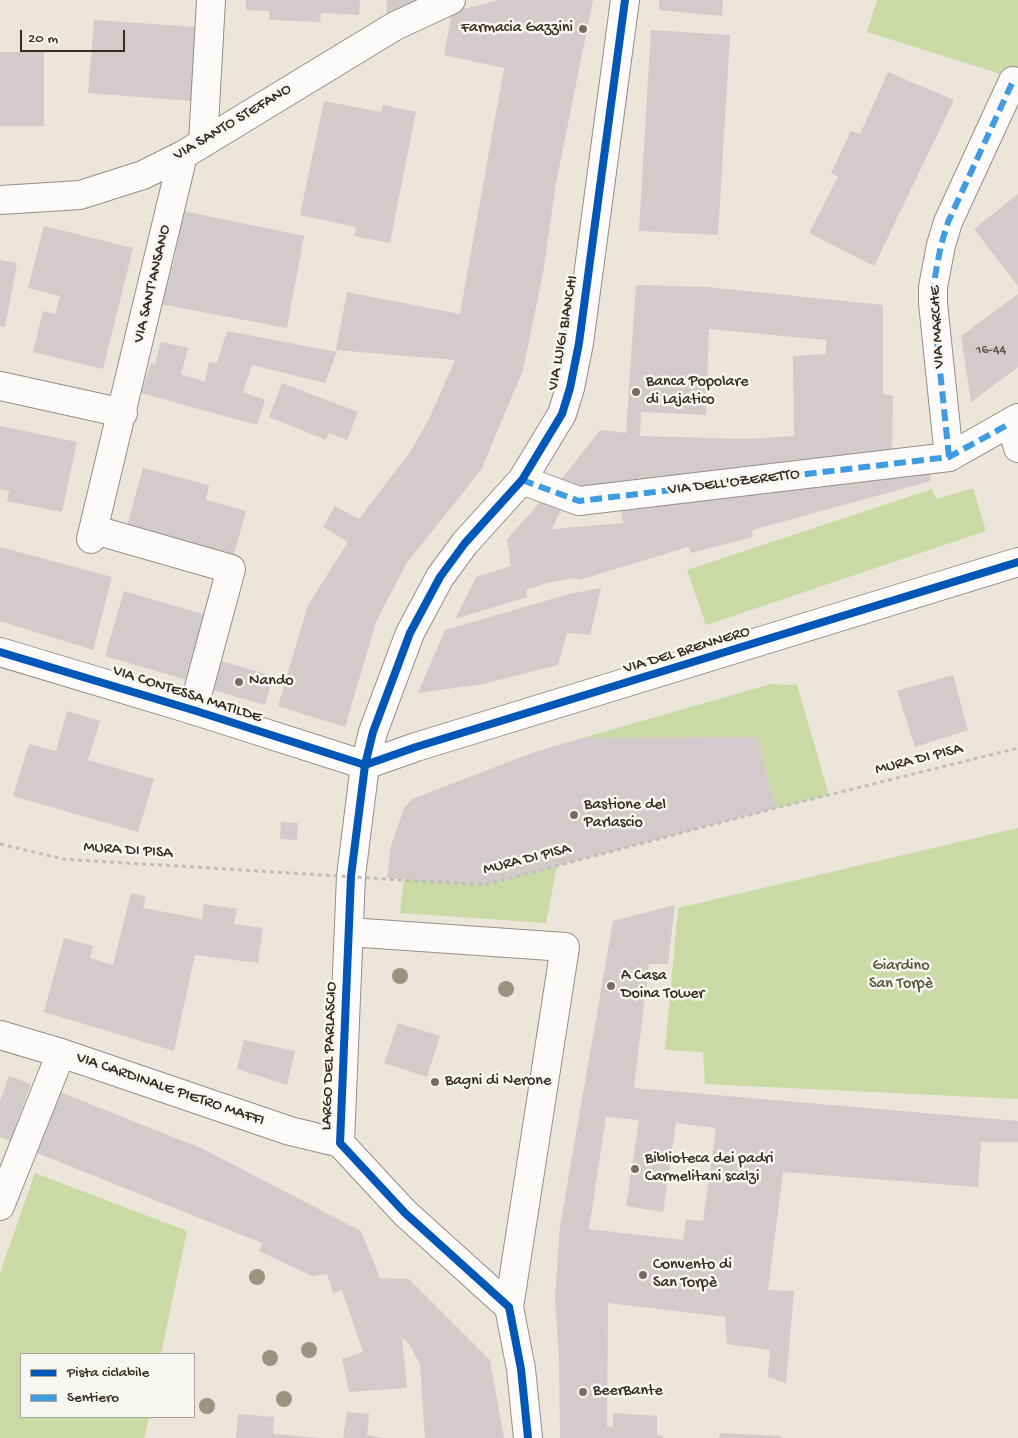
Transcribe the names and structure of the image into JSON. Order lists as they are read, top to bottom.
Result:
{
  "streets": {
    "street": [
      "VIA SANTO STEFANO",
      "VIA SANT'ANSANO",
      "VIA MARCHE",
      "VIA LUIGI BIANCHI",
      "VIA DELL'OZERETTO",
      "VIA DEL BRENNERO",
      "VIA CONTESSA MATILDE",
      "LARGO DEL PARLASCIO",
      "VIA CARDINALE PIETRO MAFFI"
    ],
    "path": ["MURA DI PISA"]
  },
  "crossings": [
    ["VIA SANTO STEFANO", "VIA SANT'ANSANO"],
    ["VIA SANT'ANSANO", "VIA CONTESSA MATILDE"],
    ["VIA MARCHE", "VIA DELL'OZERETTO"],
    ["VIA LUIGI BIANCHI", "VIA DELL'OZERETTO"],
    ["VIA LUIGI BIANCHI", "VIA DEL BRENNERO"],
    ["VIA LUIGI BIANCHI", "VIA CONTESSA MATILDE"],
    ["VIA LUIGI BIANCHI", "LARGO DEL PARLASCIO"],
    ["VIA DEL BRENNERO", "VIA CONTESSA MATILDE"],
    ["VIA DEL BRENNERO", "LARGO DEL PARLASCIO"],
    ["VIA CONTESSA MATILDE", "LARGO DEL PARLASCIO"],
    ["MURA DI PISA", "LARGO DEL PARLASCIO"],
    ["LARGO DEL PARLASCIO", "VIA CARDINALE PIETRO MAFFI"]
  ],
  "parks": ["Giardino San Torpè"],
  "places": [
    "Farmacia Gazzini",
    "Banca Popolare di Lajatico",
    "Nando",
    "Bastione del Parlascio",
    "A Casa Doina Tower",
    "Bagni di Nerone",
    "Biblioteca dei padri Carmelitani scalzi",
    "Convento di San Torpè",
    "BeerBante"
  ],
  "house_numbers": ["16-44"],
  "legend": ["Pista ciclabile", "Sentiero"],
  "scale_bar": "20 m"
}
